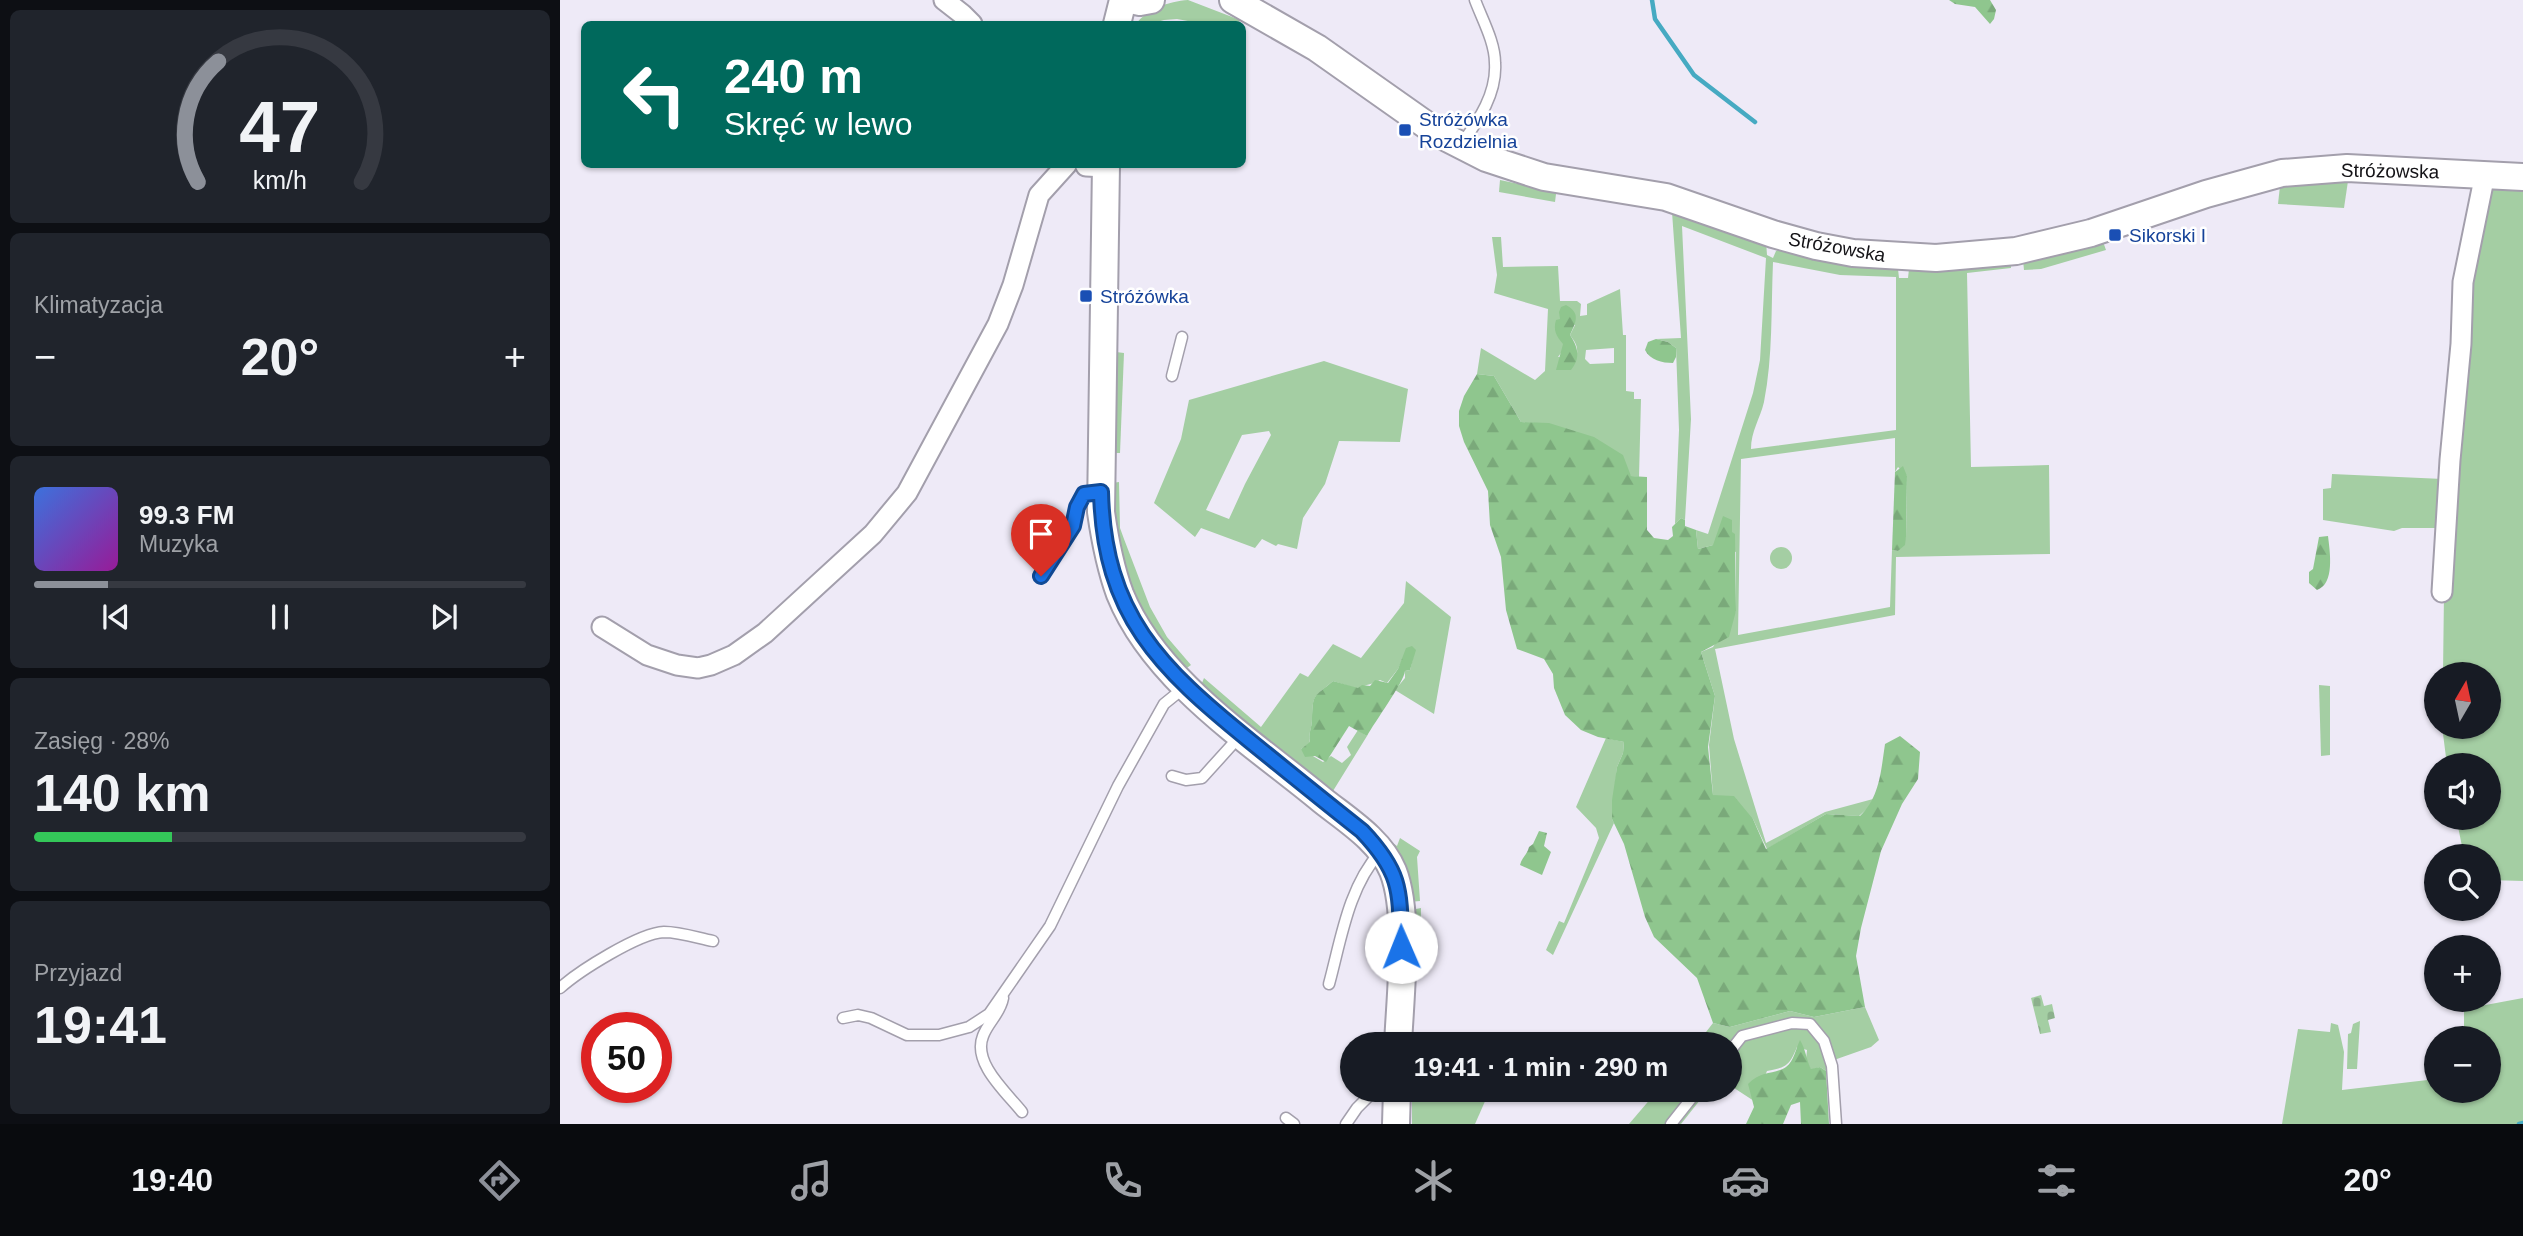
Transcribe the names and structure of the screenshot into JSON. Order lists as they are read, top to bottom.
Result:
{
  "streets": {
    "street": ["Stróżowska"]
  },
  "places": {
    "transit": ["Stróżówka Rozdzielnia", "Sikorski I", "Stróżówka"]
  },
  "north": "top",
  "page": {
    "turn": ["240 m", "Skręć w lewo"],
    "tile": [
      "Klimatyzacja",
      ["Zasięg · 28%", "140 km"],
      ["Przyjazd", "19:41"]
    ],
    "heat": ["−", "20°", "+"],
    "song": ["99.3 FM", "Muzyka"],
    "map_buttons": ["+", "−"],
    "limit": "50",
    "trip": "19:41 · 1 min · 290 m",
    "tabs": ["19:40", "20°"],
    "gauge": ["47", "km/h"]
  }
}
